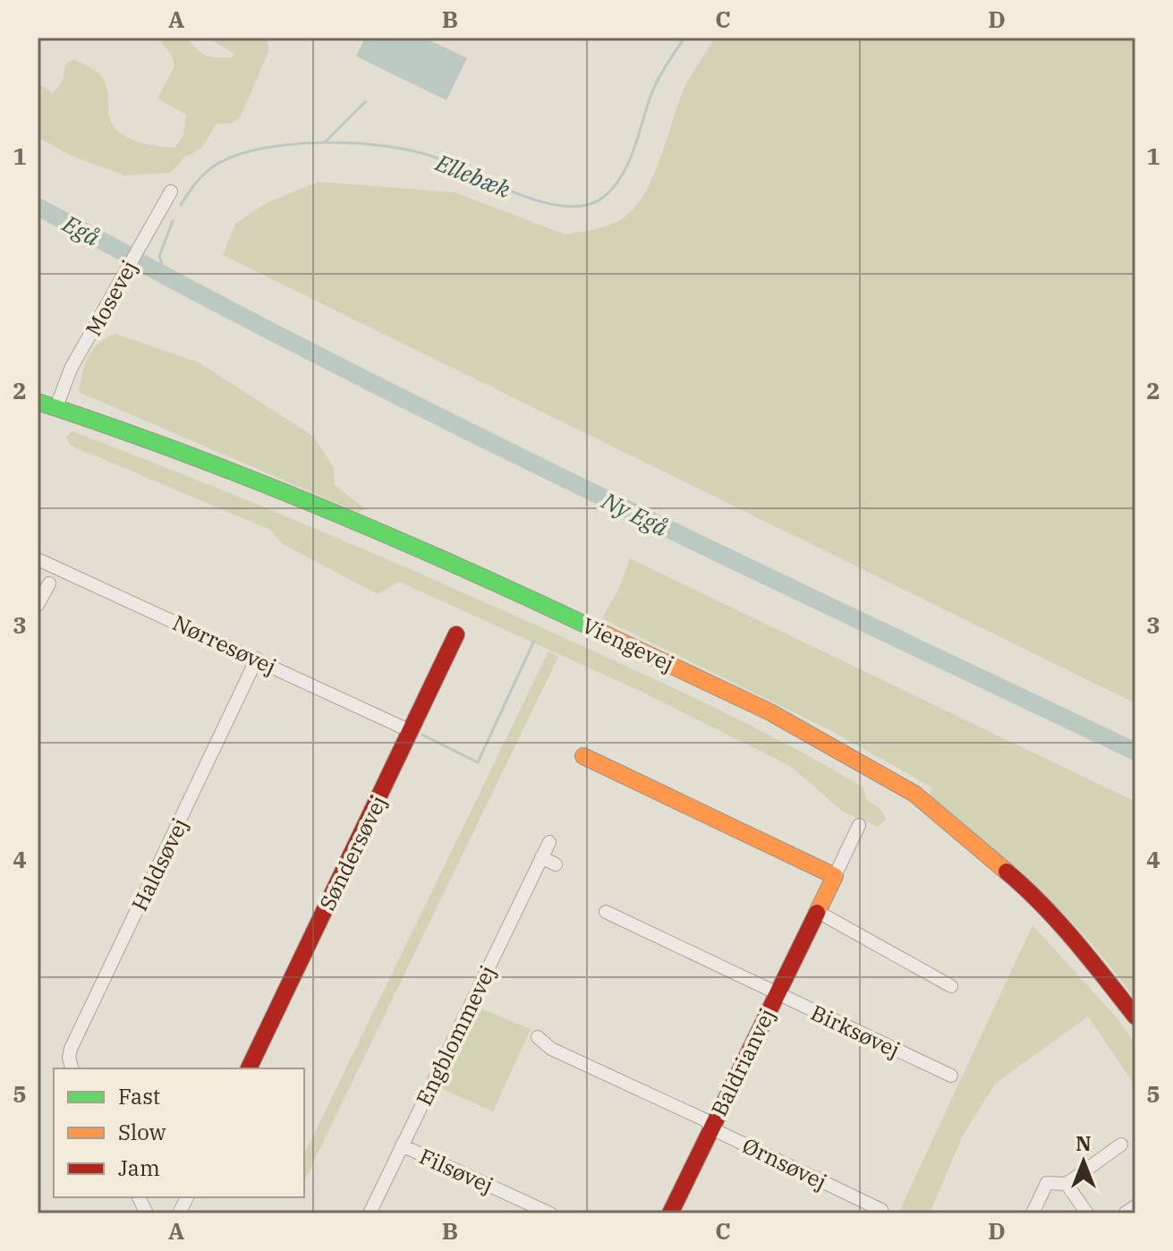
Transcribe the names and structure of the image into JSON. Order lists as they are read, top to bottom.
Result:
{
  "streets": {
    "street": [
      "Mosevej",
      "Nørresøvej",
      "Viengevej",
      "Søndersøvej",
      "Haldsøvej",
      "Birksøvej",
      "Engblommevej",
      "Baldrianvej",
      "Ørnsøvej",
      "Filsøvej"
    ]
  },
  "crossings": [
    ["Mosevej", "Viengevej"],
    ["Nørresøvej", "Søndersøvej"],
    ["Nørresøvej", "Haldsøvej"],
    ["Birksøvej", "Baldrianvej"],
    ["Engblommevej", "Filsøvej"],
    ["Baldrianvej", "Ørnsøvej"]
  ],
  "water": ["Ellebæk", "Egå", "Ny Egå"],
  "legend": ["Fast", "Slow", "Jam"],
  "north": "top",
  "grid": {
    "columns": [
      "A",
      "B",
      "C",
      "D"
    ],
    "rows": [
      "1",
      "2",
      "3",
      "4",
      "5"
    ]
  }
}
